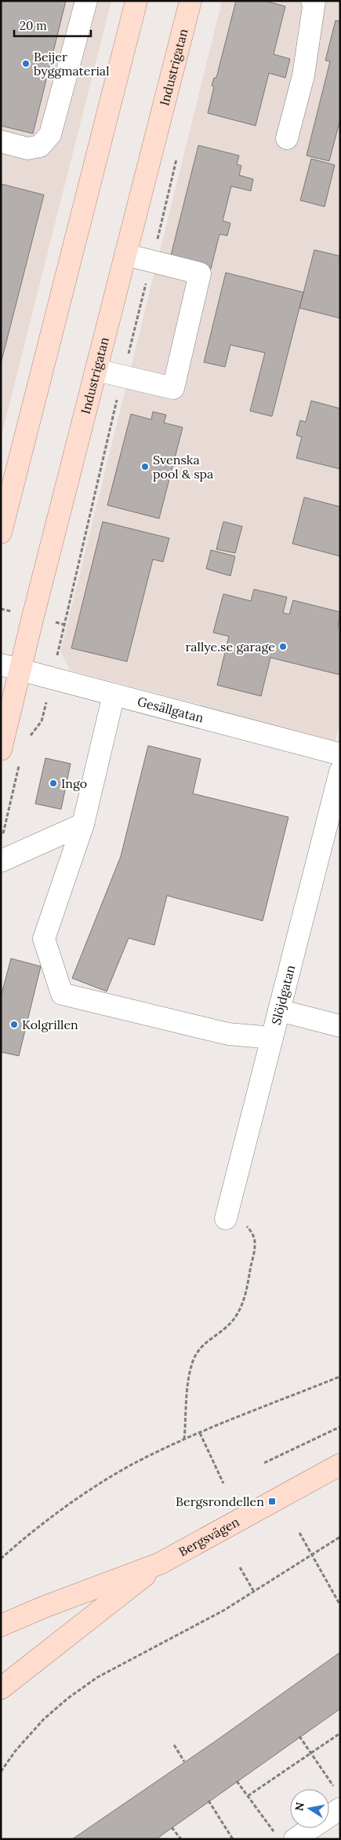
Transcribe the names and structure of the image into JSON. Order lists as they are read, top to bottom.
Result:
{
  "streets": {
    "main road": ["Industrigatan", "Bergsvägen"],
    "street": ["Gesällgatan", "Slöjdgatan"]
  },
  "crossings": [
    ["Industrigatan", "Gesällgatan"]
  ],
  "places": {
    "other": [
      "Beijer byggmaterial",
      "Svenska pool & spa",
      "rallye.se garage",
      "Ingo",
      "Kolgrillen"
    ],
    "transit": ["Bergsrondellen"]
  },
  "scale_bar": "20 m",
  "north": "left"
}
